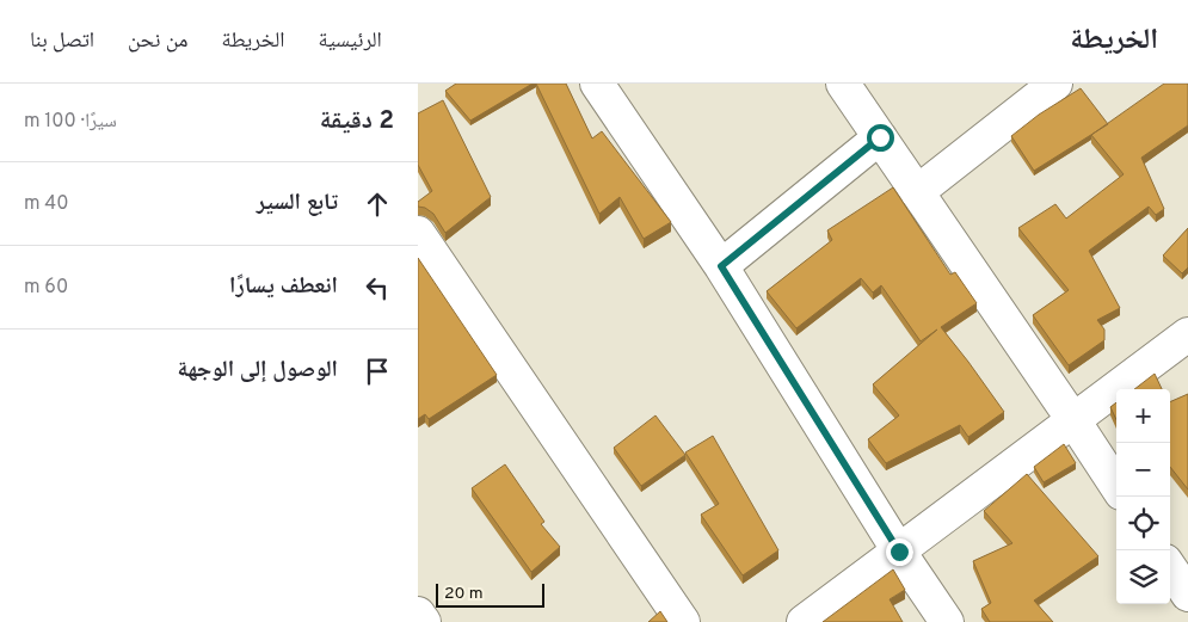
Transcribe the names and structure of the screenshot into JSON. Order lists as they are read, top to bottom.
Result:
{
  "scale_bar": "20 m",
  "page": {
    "header": "الخريطة",
    "nav": [
      "الرئيسية",
      "الخريطة",
      "من نحن",
      "اتصل بنا"
    ],
    "heading": ["2 دقيقة", "سيرًا · 100 m"],
    "list": [
      ["تابع السير", "40 m"],
      ["انعطف يسارًا", "60 m"],
      "الوصول إلى الوجهة"
    ],
    "map_buttons": ["+", "−"],
    "scale": "20 m"
  }
}
